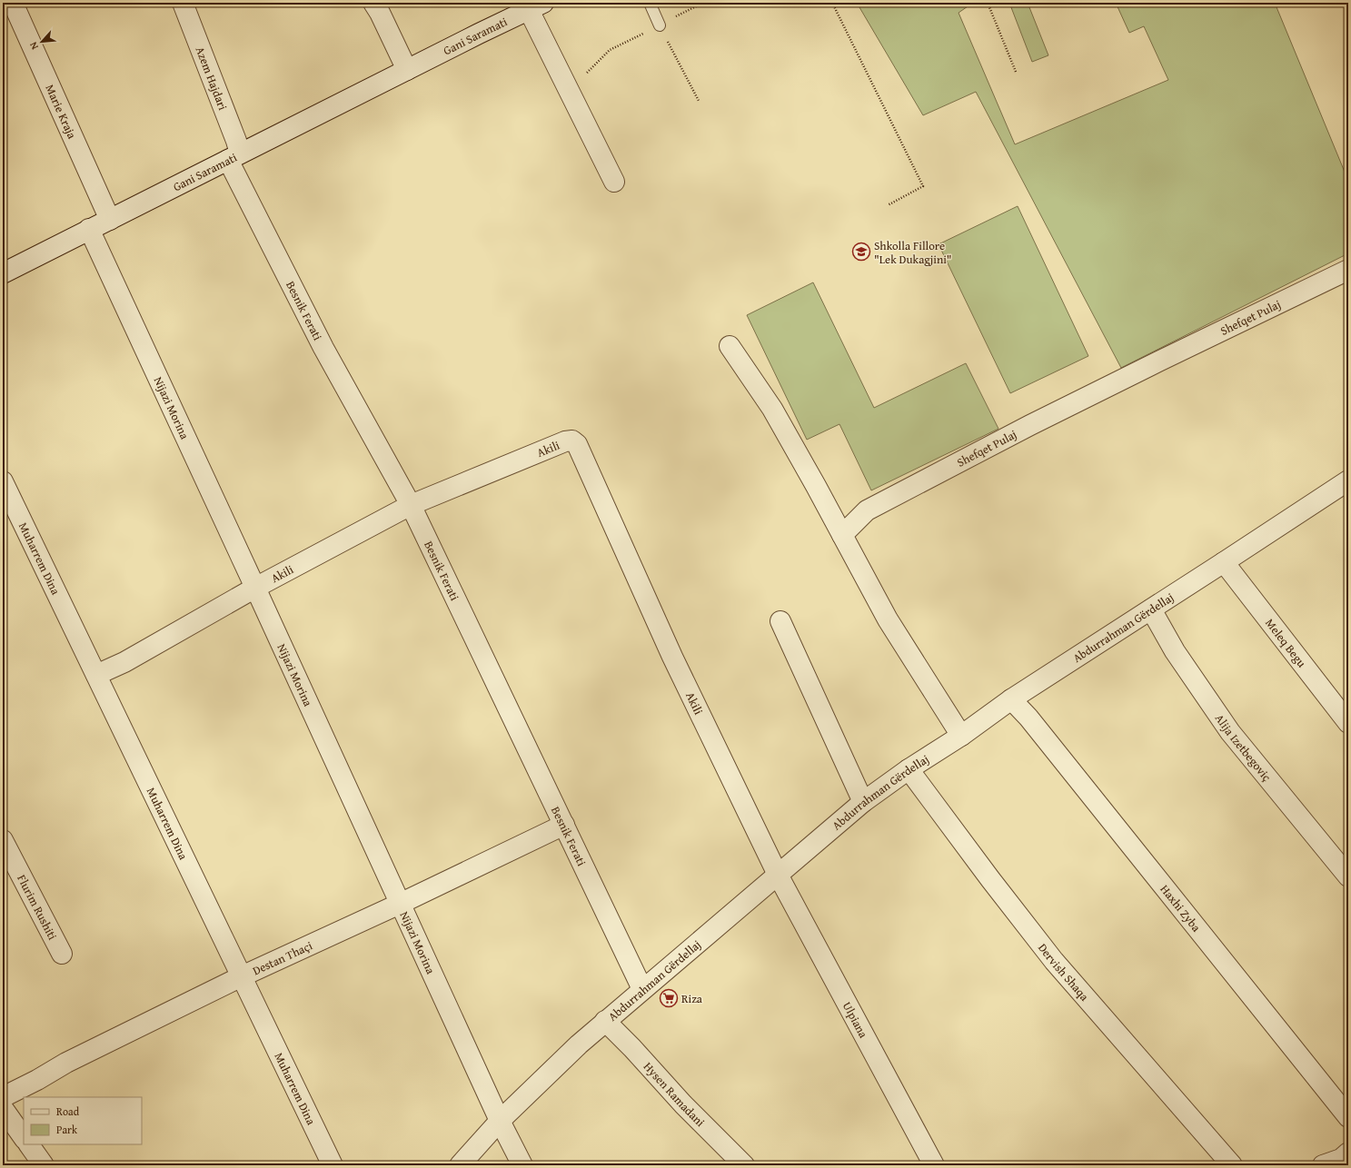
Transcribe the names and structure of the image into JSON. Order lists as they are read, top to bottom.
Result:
{
  "streets": {
    "street": [
      "Gani Saramati",
      "Azem Hajdari",
      "Marie Kraja",
      "Besnik Ferati",
      "Shefqet Pulaj",
      "Nijazi Morina",
      "Akili",
      "Muharrem Dina",
      "Abdurrahman Gërdellaj",
      "Meleq Begu",
      "Alija Izetbegoviç",
      "Flurim Rushiti",
      "Haxhi Zyba",
      "Destan Thaçi",
      "Dervish Shaqa",
      "Ulpiana",
      "Hysen Ramadani"
    ]
  },
  "crossings": [
    ["Gani Saramati", "Azem Hajdari"],
    ["Gani Saramati", "Marie Kraja"],
    ["Gani Saramati", "Besnik Ferati"],
    ["Gani Saramati", "Nijazi Morina"],
    ["Azem Hajdari", "Besnik Ferati"],
    ["Besnik Ferati", "Akili"],
    ["Besnik Ferati", "Abdurrahman Gërdellaj"],
    ["Besnik Ferati", "Destan Thaçi"],
    ["Nijazi Morina", "Akili"],
    ["Nijazi Morina", "Abdurrahman Gërdellaj"],
    ["Nijazi Morina", "Destan Thaçi"],
    ["Akili", "Muharrem Dina"],
    ["Akili", "Abdurrahman Gërdellaj"],
    ["Akili", "Ulpiana"],
    ["Muharrem Dina", "Destan Thaçi"],
    ["Abdurrahman Gërdellaj", "Meleq Begu"],
    ["Abdurrahman Gërdellaj", "Alija Izetbegoviç"],
    ["Abdurrahman Gërdellaj", "Haxhi Zyba"],
    ["Abdurrahman Gërdellaj", "Dervish Shaqa"],
    ["Abdurrahman Gërdellaj", "Ulpiana"],
    ["Abdurrahman Gërdellaj", "Hysen Ramadani"]
  ],
  "places": {
    "school or university": ["Shkolla Fillore \"Lek Dukagjini\""],
    "supermarket": ["Riza"]
  },
  "legend": ["Road", "Park"],
  "north": "bottom left"
}
